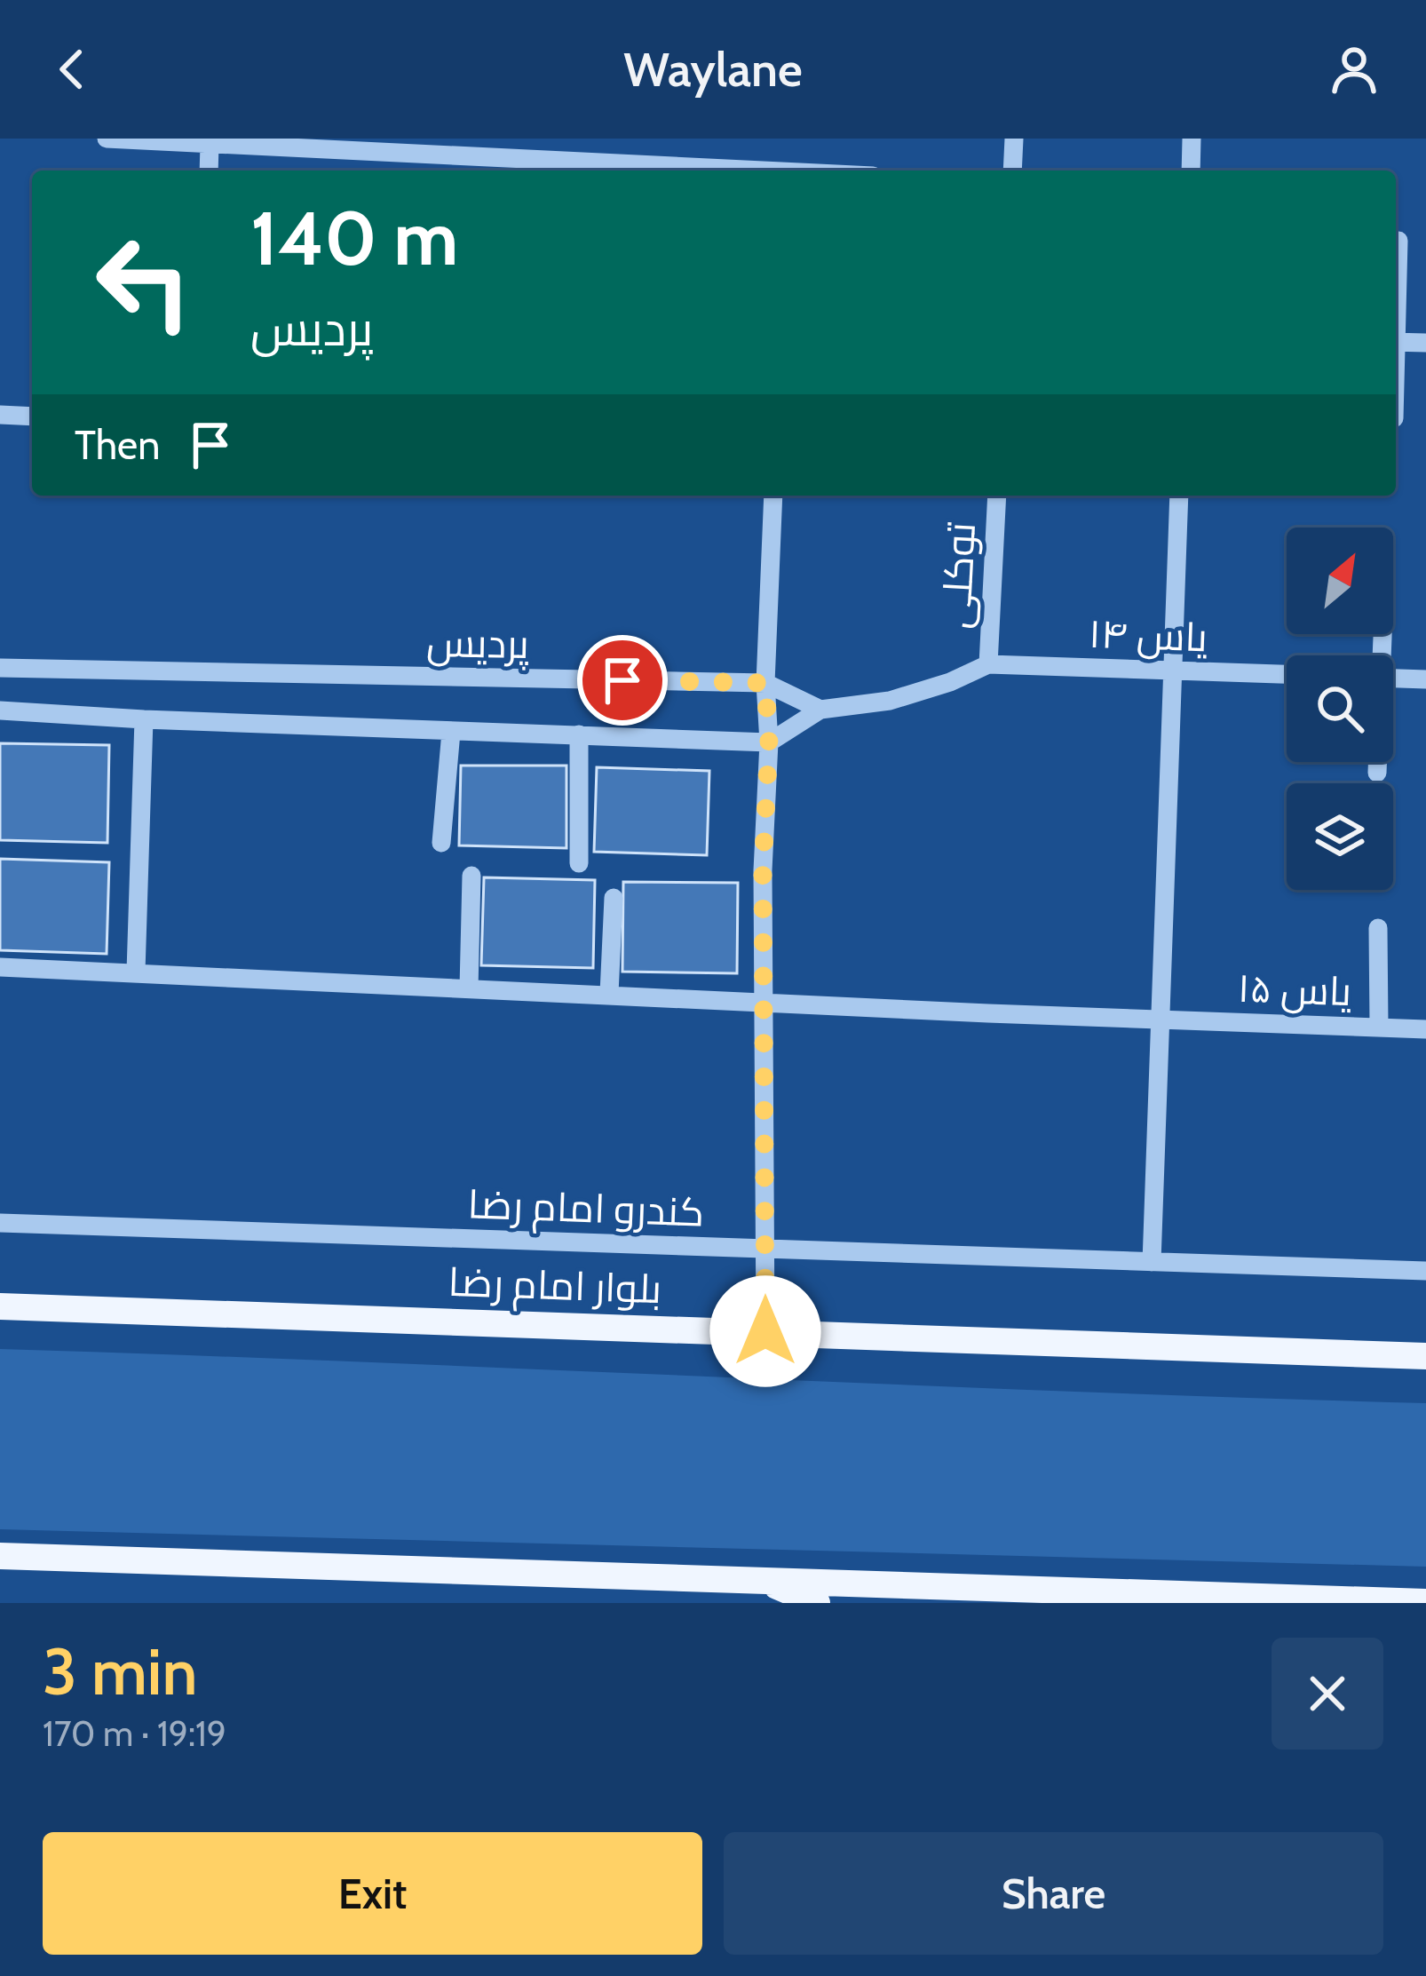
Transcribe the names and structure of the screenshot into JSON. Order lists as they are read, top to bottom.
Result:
{
  "streets": {
    "main road": ["بلوار امام رضا"],
    "street": [
      "توکلی",
      "یاس ۱۴",
      "پردیس",
      "یاس ۱۵",
      "کندرو امام رضا"
    ]
  },
  "crossings": [
    ["توکلی", "یاس ۱۴"]
  ],
  "north": "top right",
  "page": {
    "header": "Waylane",
    "turn": ["140 m", "پردیس"],
    "then": "Then",
    "heading": ["3 min", "170 m · 19:19"],
    "buttons": ["Exit", "Share"]
  }
}
